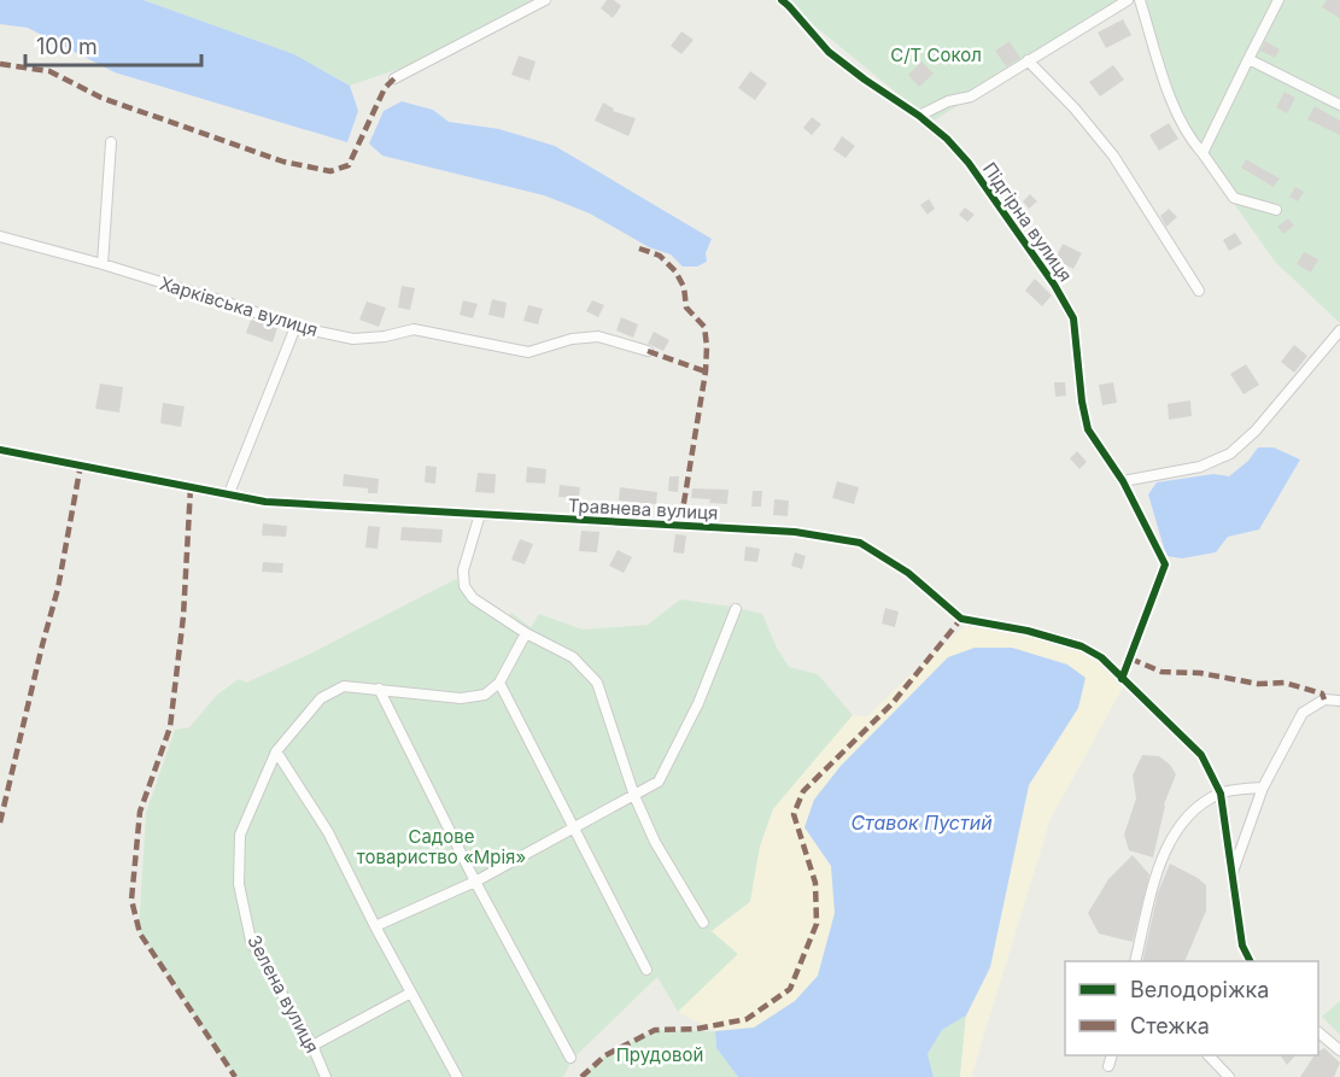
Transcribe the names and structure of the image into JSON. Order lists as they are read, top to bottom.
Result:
{
  "streets": {
    "street": [
      "Підгірна вулиця",
      "Харківська вулиця",
      "Травнева вулиця",
      "Зелена вулиця"
    ]
  },
  "crossings": [
    ["Підгірна вулиця", "Травнева вулиця"]
  ],
  "water": ["Ставок Пустий"],
  "parks": ["С/Т Сокол", "Садове товариство «Мрія»", "Прудовой"],
  "legend": ["Велодоріжка", "Стежка"],
  "scale_bar": "100 m"
}
